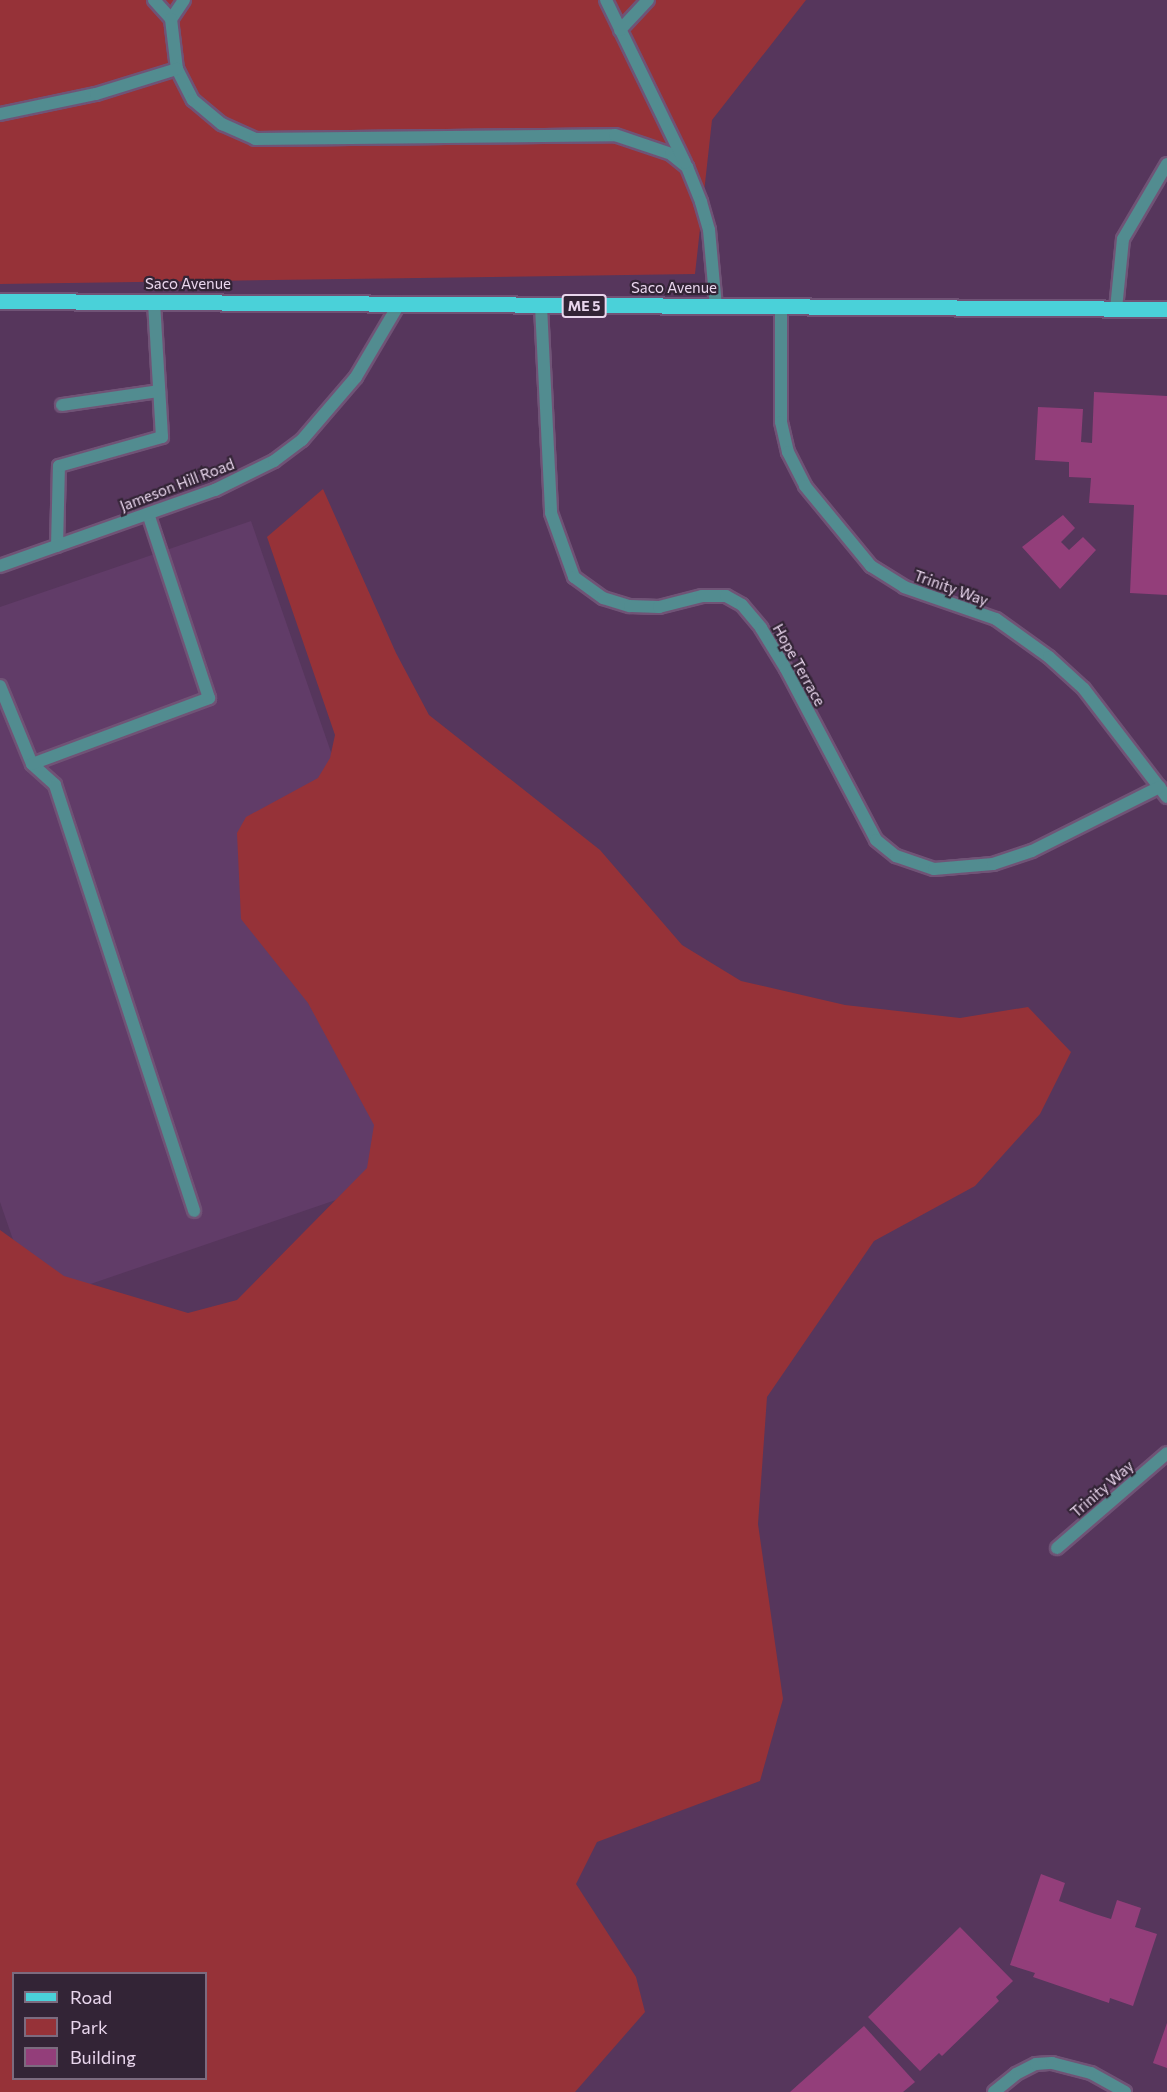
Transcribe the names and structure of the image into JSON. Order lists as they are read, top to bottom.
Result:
{
  "streets": {
    "main road": ["Saco Avenue", "ME 5"],
    "street": ["Jameson Hill Road", "Trinity Way", "Hope Terrace"]
  },
  "crossings": [
    ["Saco Avenue", "Jameson Hill Road"],
    ["Saco Avenue", "Trinity Way"],
    ["Saco Avenue", "Hope Terrace"],
    ["Trinity Way", "Hope Terrace"]
  ],
  "legend": ["Road", "Park", "Building"]
}
